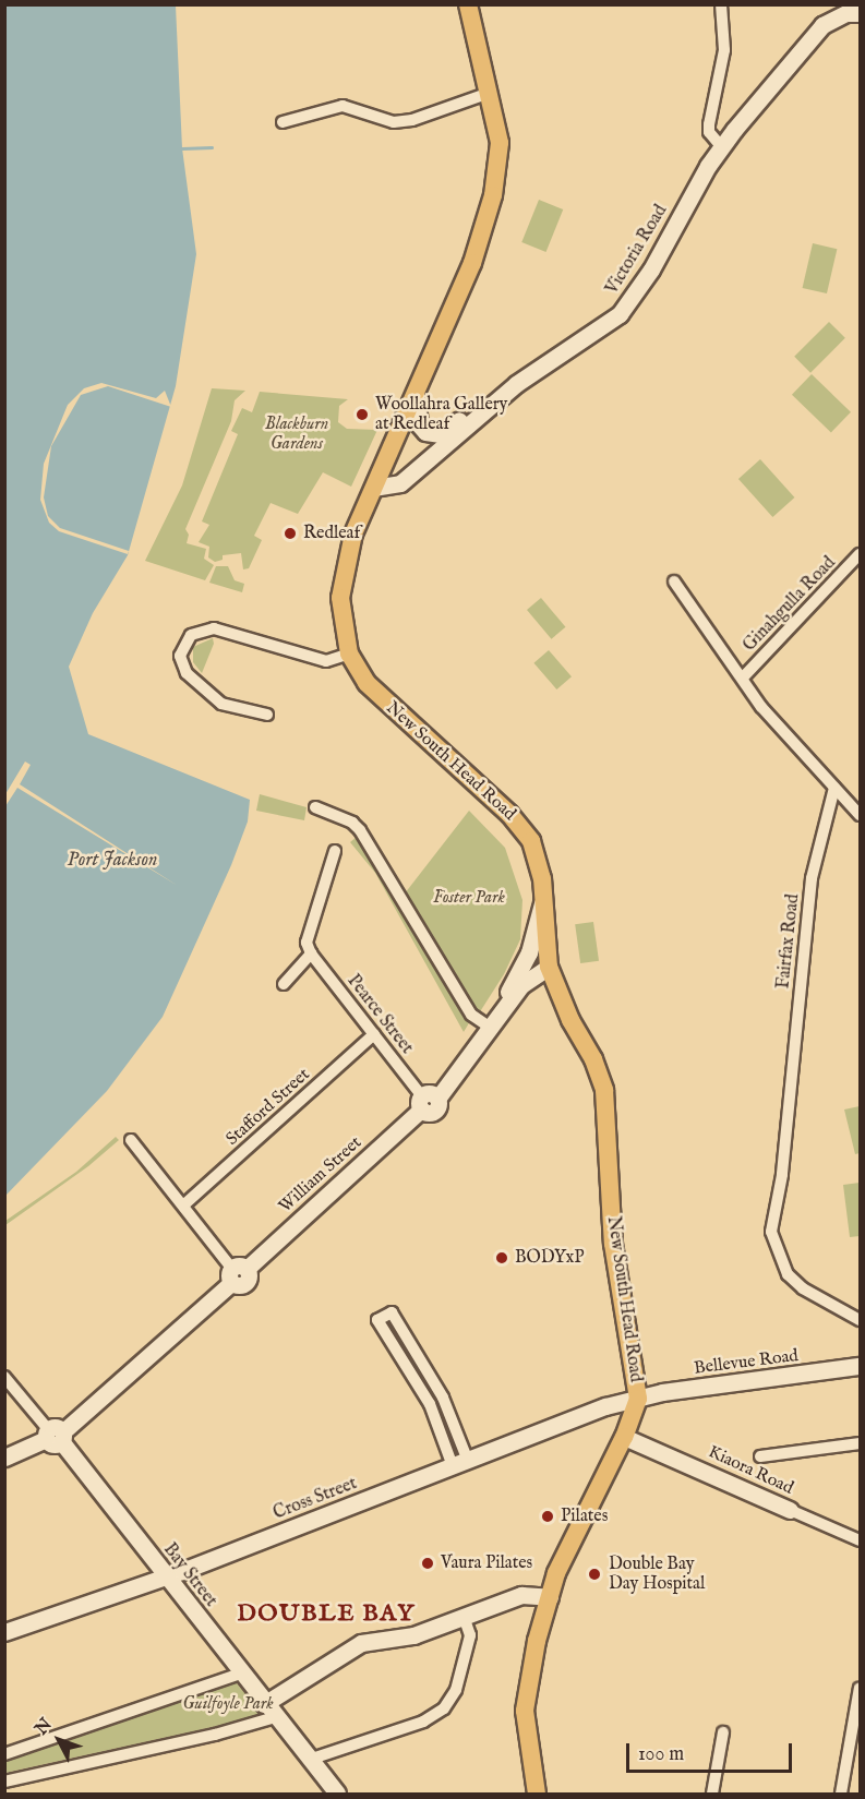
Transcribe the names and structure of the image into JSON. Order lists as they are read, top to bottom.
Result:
{
  "streets": {
    "main road": ["New South Head Road"],
    "street": [
      "Victoria Road",
      "Ginahgulla Road",
      "Fairfax Road",
      "Pearce Street",
      "Stafford Street",
      "William Street",
      "Bellevue Road",
      "Kiaora Road",
      "Cross Street",
      "Bay Street"
    ]
  },
  "crossings": [
    ["Victoria Road", "New South Head Road"],
    ["New South Head Road", "William Street"],
    ["New South Head Road", "Bellevue Road"],
    ["New South Head Road", "Kiaora Road"],
    ["New South Head Road", "Cross Street"],
    ["Pearce Street", "Stafford Street"],
    ["Pearce Street", "William Street"],
    ["William Street", "Bay Street"],
    ["Bellevue Road", "Cross Street"],
    ["Cross Street", "Bay Street"]
  ],
  "districts": ["DOUBLE BAY"],
  "water": ["Port Jackson"],
  "parks": ["Blackburn Gardens", "Foster Park", "Guilfoyle Park"],
  "places": [
    "Woollahra Gallery at Redleaf",
    "Redleaf",
    "BODYxP",
    "Pilates",
    "Vaura Pilates",
    "Double Bay Day Hospital"
  ],
  "scale_bar": "100 m",
  "north": "top left"
}
